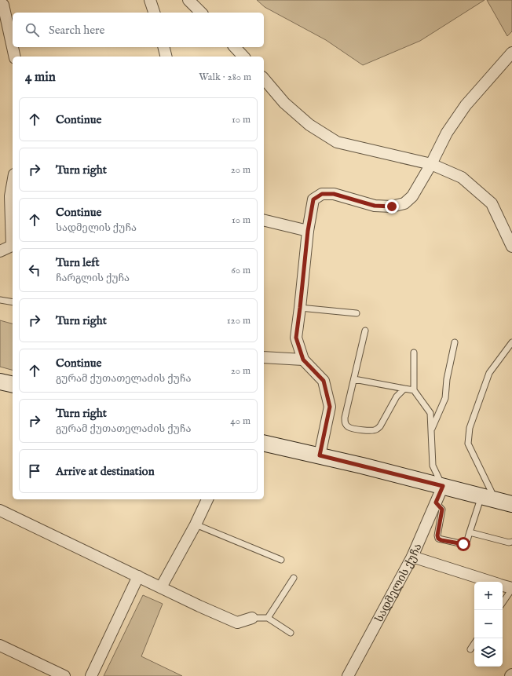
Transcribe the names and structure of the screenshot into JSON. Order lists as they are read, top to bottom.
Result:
{
  "streets": {
    "street": ["სადმელის ქუჩა"]
  },
  "page": {
    "search": "Search here",
    "heading": ["4 min", "Walk · 280 m"],
    "list": [
      ["Continue", "10 m"],
      ["Turn right", "20 m"],
      ["Continue", "სადმელის ქუჩა", "10 m"],
      ["Turn left", "ჩარგლის ქუჩა", "60 m"],
      ["Turn right", "120 m"],
      ["Continue", "გურამ ქუთათელაძის ქუჩა", "20 m"],
      ["Turn right", "გურამ ქუთათელაძის ქუჩა", "40 m"],
      "Arrive at destination"
    ],
    "map_buttons": ["+", "−"]
  }
}
